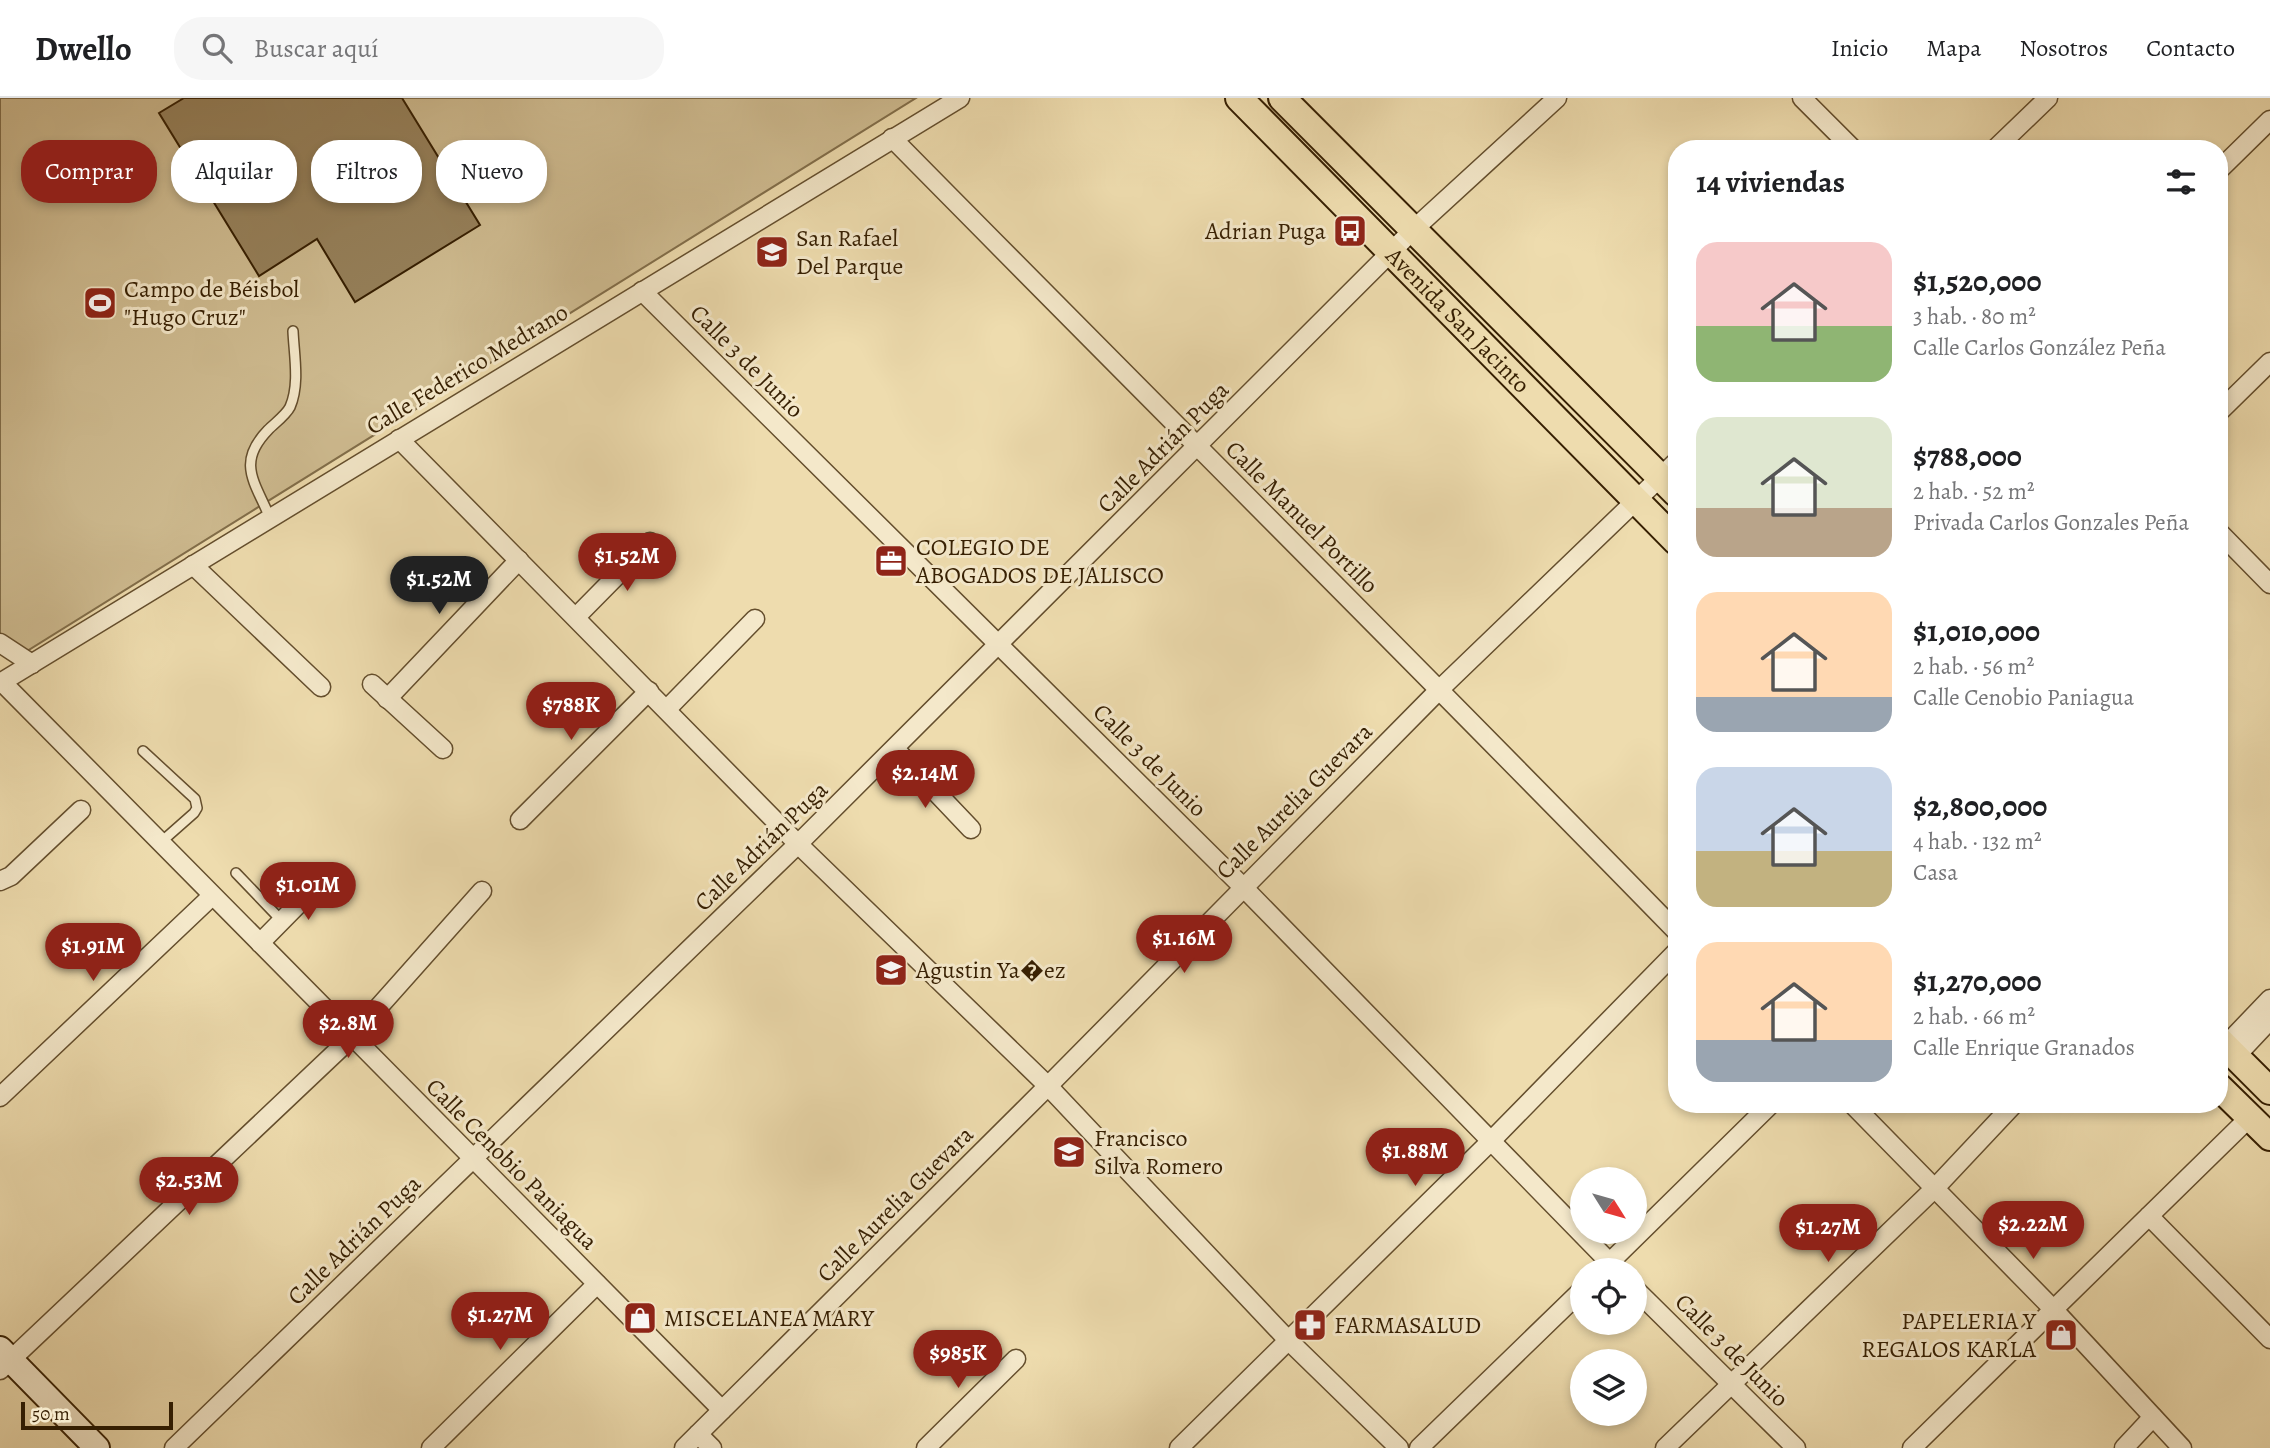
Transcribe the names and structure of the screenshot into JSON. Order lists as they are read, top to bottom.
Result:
{
  "streets": {
    "main road": ["Avenida San Jacinto"],
    "street": [
      "Calle 3 de Junio",
      "Calle Federico Medrano",
      "Calle Adrián Puga",
      "Calle Manuel Portillo",
      "Calle Aurelia Guevara",
      "Calle Cenobio Paniagua"
    ]
  },
  "crossings": [
    ["Avenida San Jacinto", "Calle Adrián Puga"],
    ["Avenida San Jacinto", "Calle Aurelia Guevara"],
    ["Calle 3 de Junio", "Calle Federico Medrano"],
    ["Calle 3 de Junio", "Calle Adrián Puga"],
    ["Calle 3 de Junio", "Calle Aurelia Guevara"],
    ["Calle Federico Medrano", "Calle Manuel Portillo"],
    ["Calle Federico Medrano", "Calle Cenobio Paniagua"],
    ["Calle Adrián Puga", "Calle Manuel Portillo"],
    ["Calle Adrián Puga", "Calle Cenobio Paniagua"],
    ["Calle Manuel Portillo", "Calle Aurelia Guevara"],
    ["Calle Aurelia Guevara", "Calle Cenobio Paniagua"]
  ],
  "places": {
    "bus stop": ["Adrian Puga"],
    "school or university": ["San Rafael Del Parque", "Agustin Ya�ez", "Francisco Silva Romero"],
    "sports": ["Campo de Béisbol \"Hugo Cruz\""],
    "office": ["COLEGIO DE ABOGADOS DE JALISCO"],
    "shop": ["MISCELANEA MARY", "PAPELERIA Y REGALOS KARLA"],
    "pharmacy": ["FARMASALUD"]
  },
  "scale_bar": "50 m",
  "north": "bottom right",
  "page": {
    "header": "Dwello",
    "search": "Buscar aquí",
    "nav": [
      "Inicio",
      "Mapa",
      "Nosotros",
      "Contacto"
    ],
    "chip": [
      "Comprar",
      "Alquilar",
      "Filtros",
      "Nuevo"
    ],
    "heading": "14 viviendas",
    "list": [
      {
        "name": "$1,520,000",
        "note": "3 hab. · 80 m² · Calle Carlos González Peña"
      },
      {
        "name": "$788,000",
        "note": "2 hab. · 52 m² · Privada Carlos Gonzales Peña"
      },
      {
        "name": "$1,010,000",
        "note": "2 hab. · 56 m² · Calle Cenobio Paniagua"
      },
      {
        "name": "$2,800,000",
        "note": "4 hab. · 132 m² · Casa"
      },
      {
        "name": "$1,270,000",
        "note": "2 hab. · 66 m² · Calle Enrique Granados"
      }
    ],
    "price": [
      "$1.52M",
      "$1.52M",
      "$788K",
      "$2.14M",
      "$1.01M",
      "$1.16M",
      "$1.91M",
      "$2.8M",
      "$1.88M",
      "$2.53M",
      "$2.22M",
      "$1.27M",
      "$1.27M",
      "$985K"
    ],
    "scale": "50 m"
  }
}
